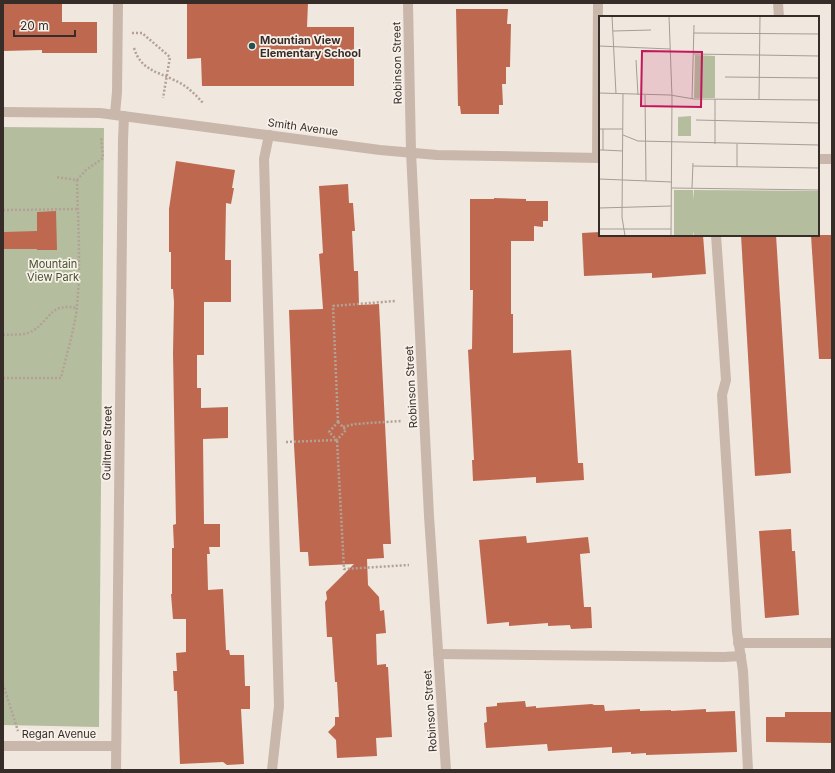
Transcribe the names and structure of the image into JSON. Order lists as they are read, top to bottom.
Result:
{
  "streets": {
    "street": [
      "Robinson Street",
      "Smith Avenue",
      "Guiltner Street",
      "Regan Avenue"
    ]
  },
  "crossings": [
    ["Robinson Street", "Smith Avenue"],
    ["Smith Avenue", "Guiltner Street"],
    ["Guiltner Street", "Regan Avenue"]
  ],
  "parks": ["Mountain View Park"],
  "places": ["Mountian View Elementary School"],
  "scale_bar": "20 m"
}
